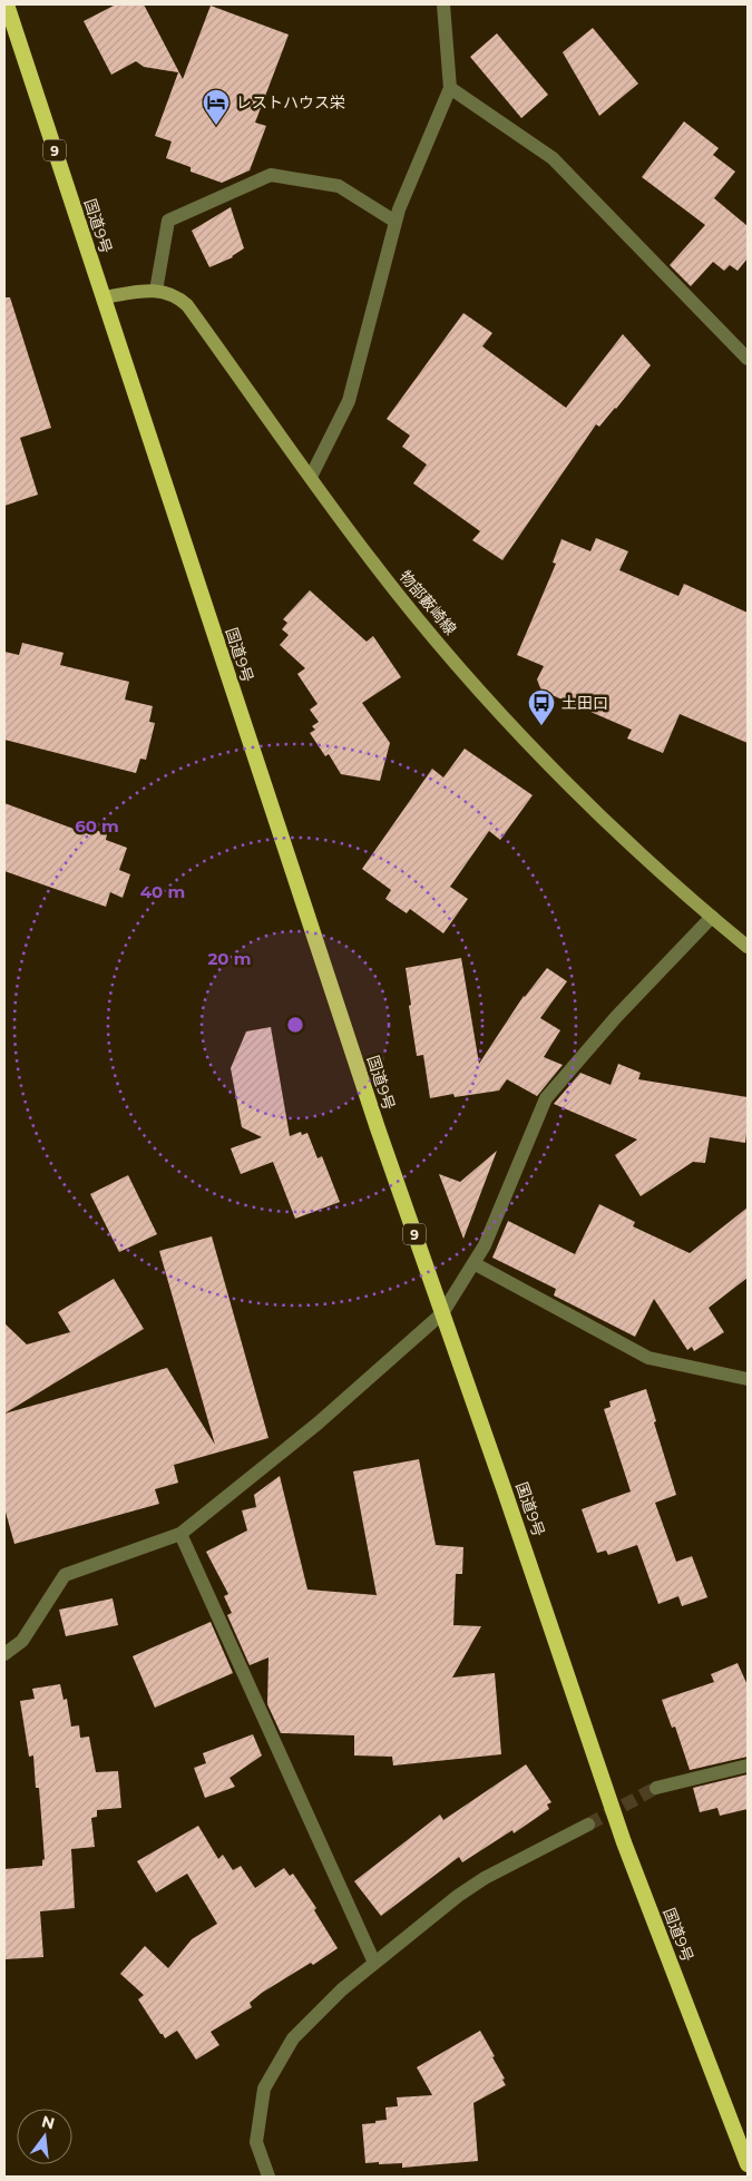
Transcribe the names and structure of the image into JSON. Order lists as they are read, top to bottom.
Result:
{
  "streets": {
    "highway": ["9", "国道9号"],
    "main road": ["物部藪崎線"]
  },
  "places": {
    "hotel": ["レストハウス栄"],
    "bus stop": ["土田口"]
  },
  "north": "top",
  "rings": ["60 m", "40 m", "20 m"]
}
